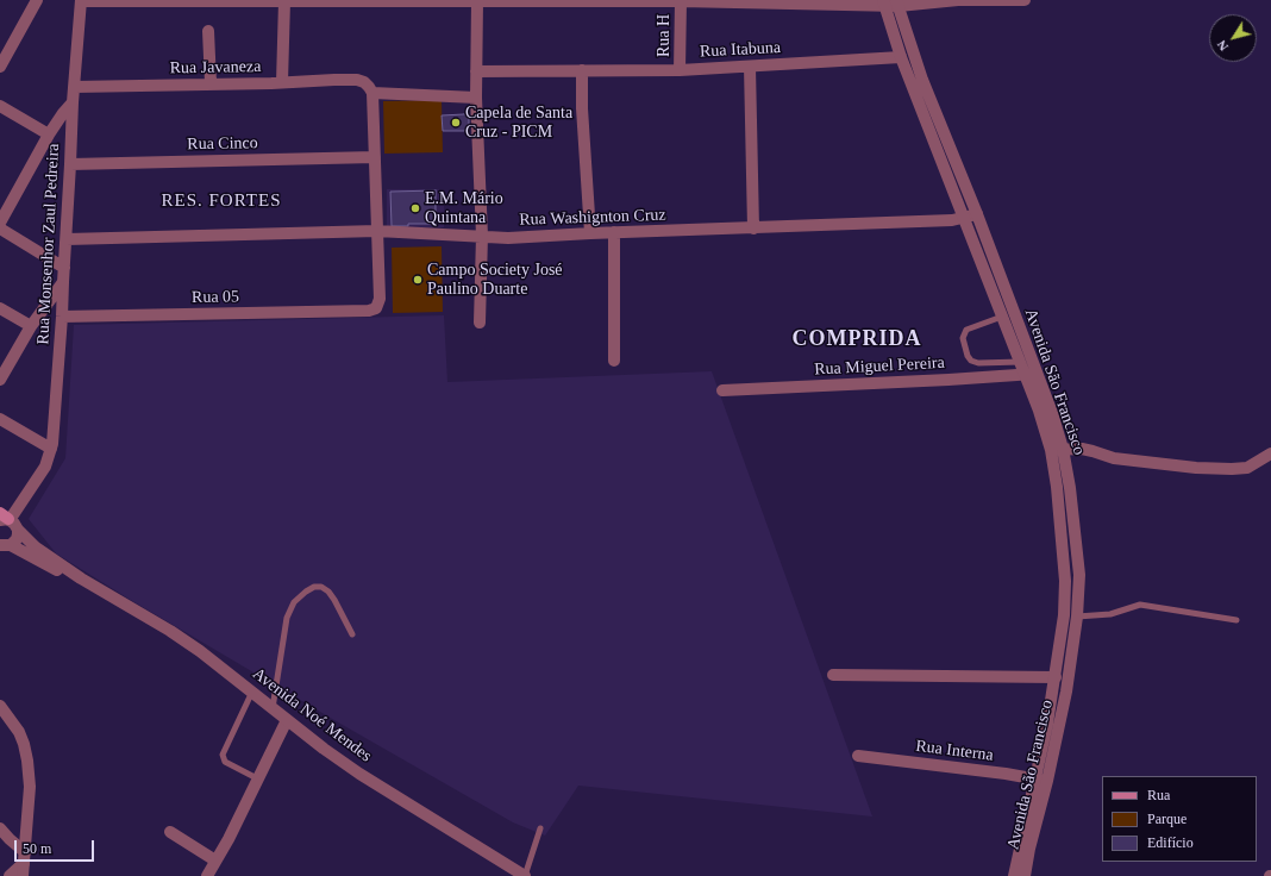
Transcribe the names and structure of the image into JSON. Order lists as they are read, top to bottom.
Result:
{
  "streets": {
    "street": [
      "Rua H",
      "Rua Itabuna",
      "Rua Javaneza",
      "Rua Cinco",
      "Rua Washignton Cruz",
      "Rua Monsenhor Zaul Pedreira",
      "Rua 05",
      "Rua Miguel Pereira",
      "Avenida São Francisco",
      "Avenida Noé Mendes",
      "Rua Interna"
    ]
  },
  "crossings": [
    ["Rua H", "Rua Itabuna"],
    ["Rua Itabuna", "Avenida São Francisco"],
    ["Rua Javaneza", "Rua Monsenhor Zaul Pedreira"],
    ["Rua Cinco", "Rua Monsenhor Zaul Pedreira"],
    ["Rua Washignton Cruz", "Rua Monsenhor Zaul Pedreira"],
    ["Rua Washignton Cruz", "Rua 05"],
    ["Rua Washignton Cruz", "Avenida São Francisco"],
    ["Rua Monsenhor Zaul Pedreira", "Rua 05"],
    ["Rua Monsenhor Zaul Pedreira", "Avenida Noé Mendes"],
    ["Rua Miguel Pereira", "Avenida São Francisco"],
    ["Avenida São Francisco", "Rua Interna"]
  ],
  "districts": ["RES. FORTES", "COMPRIDA"],
  "places": ["Capela de Santa Cruz - PICM", "E.M. Mário Quintana", "Campo Society José Paulino Duarte"],
  "legend": ["Rua", "Parque", "Edifício"],
  "scale_bar": "50 m",
  "north": "bottom left"
}
